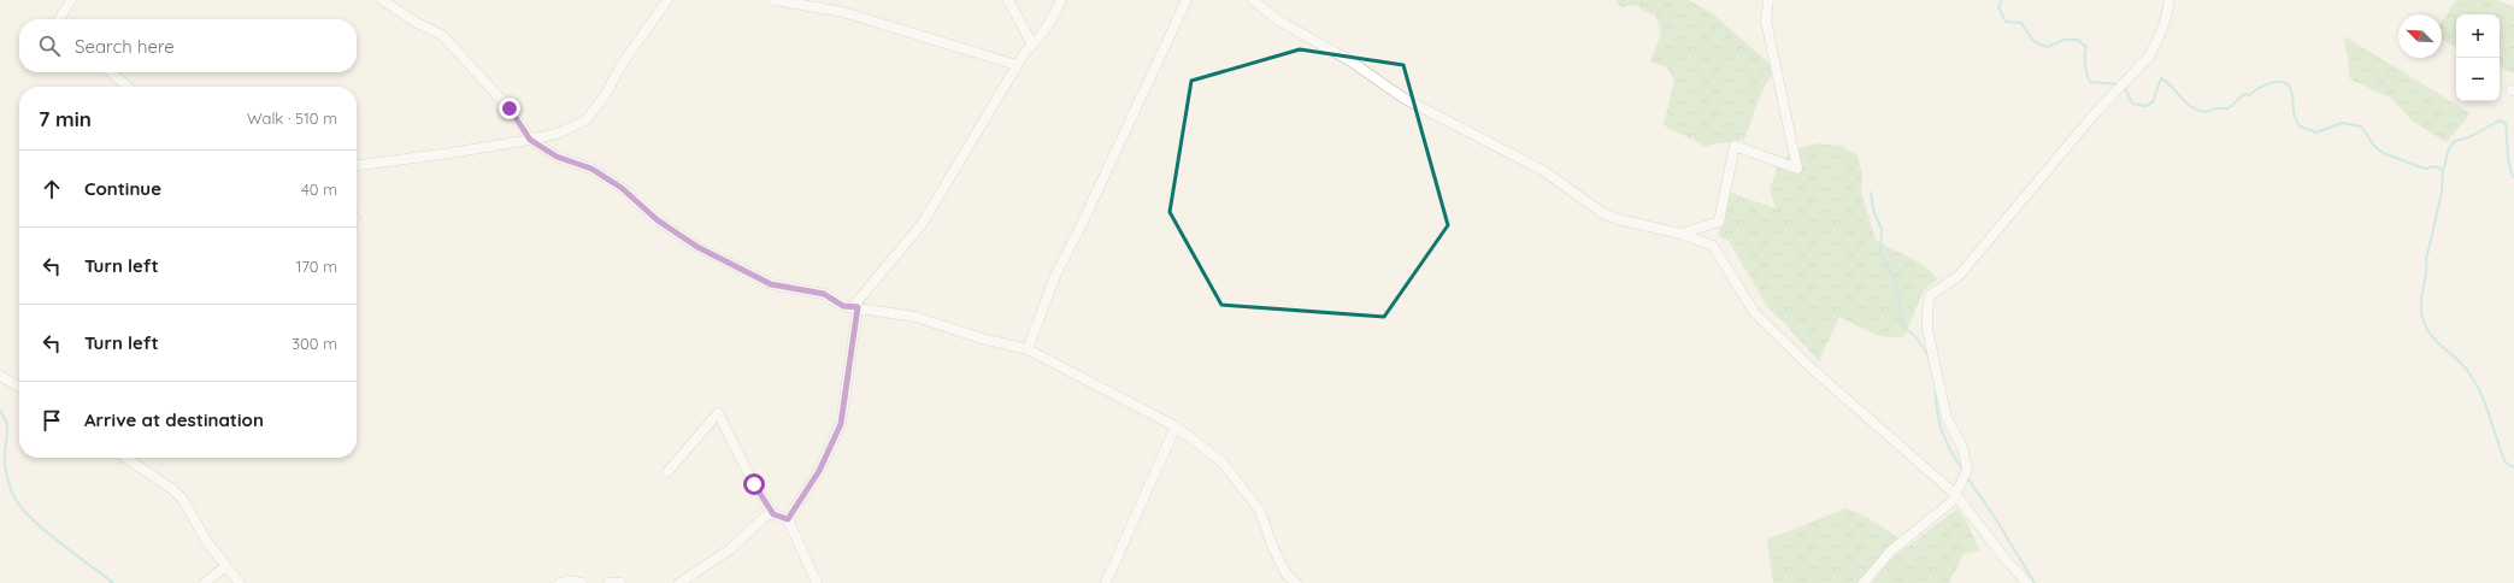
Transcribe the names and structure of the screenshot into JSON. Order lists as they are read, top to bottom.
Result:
{
  "north": "top left",
  "page": {
    "map_buttons": ["+", "−"],
    "search": "Search here",
    "heading": ["7 min", "Walk · 510 m"],
    "list": [
      ["Continue", "40 m"],
      ["Turn left", "170 m"],
      ["Turn left", "300 m"],
      "Arrive at destination"
    ]
  }
}
